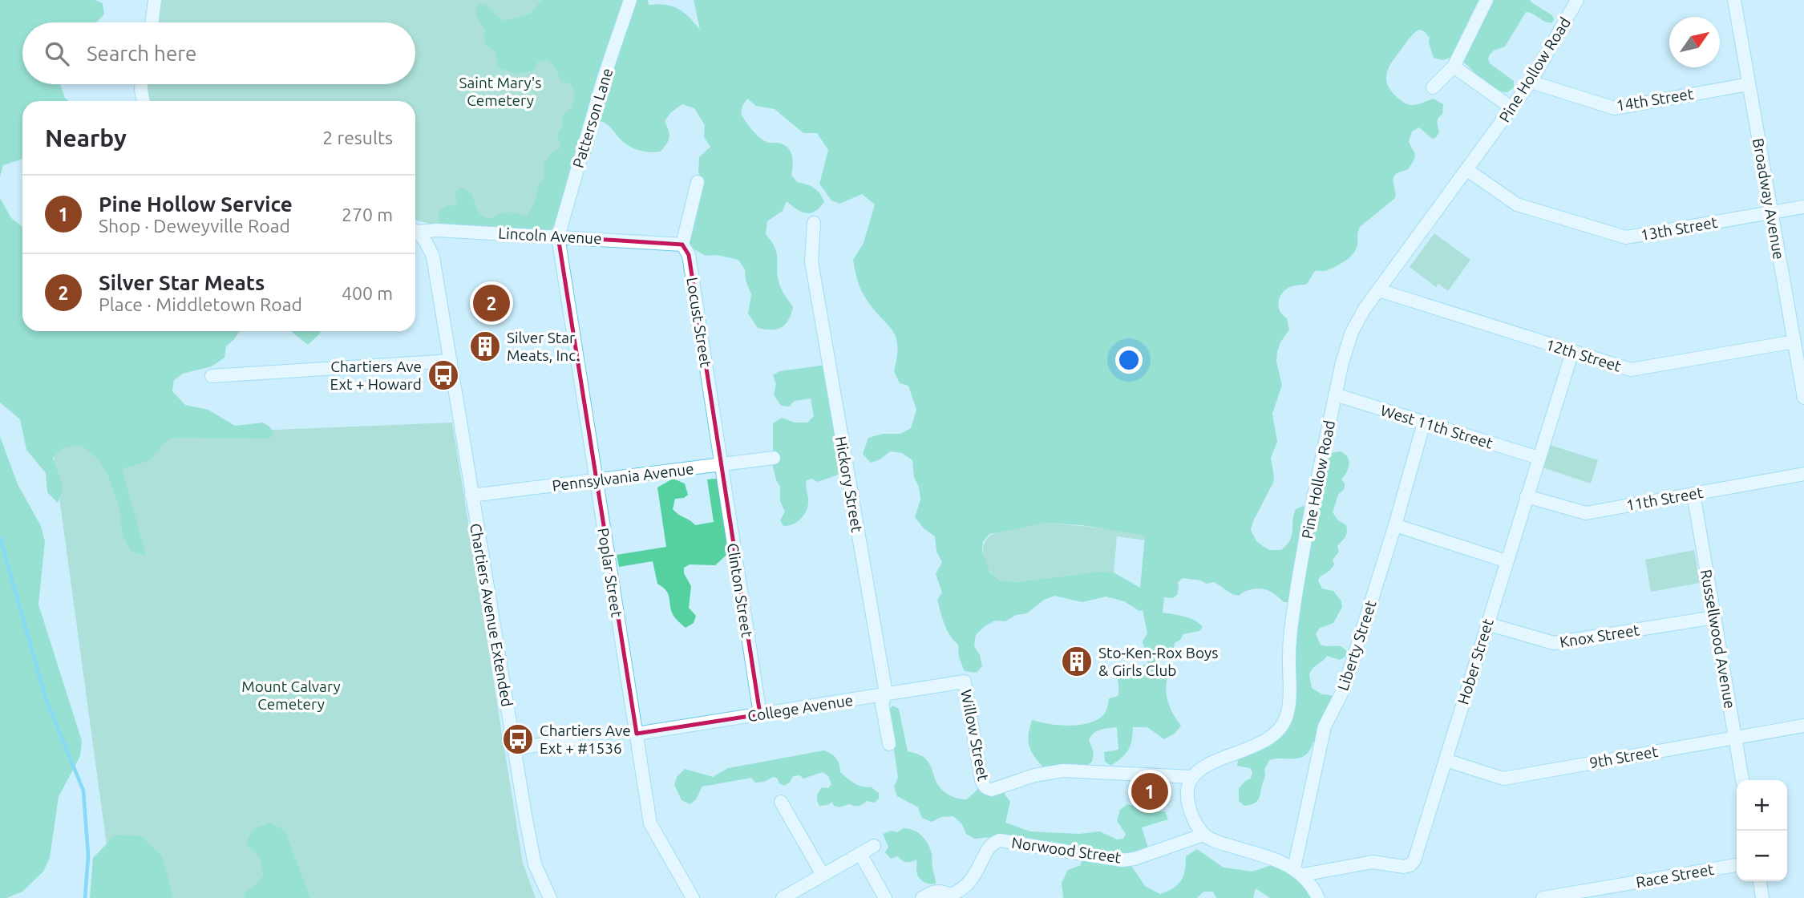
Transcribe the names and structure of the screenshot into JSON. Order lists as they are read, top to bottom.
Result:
{
  "streets": {
    "street": [
      "Pine Hollow Road",
      "14th Street",
      "Patterson Lane",
      "Broadway Avenue",
      "13th Street",
      "Lincoln Avenue",
      "Locust Street",
      "12th Street",
      "West 11th Street",
      "Pennsylvania Avenue",
      "Hickory Street",
      "11th Street",
      "Poplar Street",
      "Clinton Street",
      "Chartiers Avenue Extended",
      "Knox Street",
      "Russellwood Avenue",
      "Liberty Street",
      "Hober Street",
      "College Avenue",
      "Willow Street",
      "9th Street",
      "Norwood Street",
      "Race Street"
    ]
  },
  "crossings": [
    ["Pine Hollow Road", "14th Street"],
    ["Pine Hollow Road", "13th Street"],
    ["Pine Hollow Road", "12th Street"],
    ["Pine Hollow Road", "West 11th Street"],
    ["Pine Hollow Road", "Willow Street"],
    ["14th Street", "Broadway Avenue"],
    ["Patterson Lane", "Lincoln Avenue"],
    ["Patterson Lane", "Poplar Street"],
    ["Broadway Avenue", "13th Street"],
    ["Broadway Avenue", "12th Street"],
    ["Lincoln Avenue", "Locust Street"],
    ["Lincoln Avenue", "Poplar Street"],
    ["Locust Street", "Pennsylvania Avenue"],
    ["Locust Street", "Clinton Street"],
    ["12th Street", "Hober Street"],
    ["West 11th Street", "Liberty Street"],
    ["West 11th Street", "Hober Street"],
    ["Pennsylvania Avenue", "Poplar Street"],
    ["Pennsylvania Avenue", "Clinton Street"],
    ["Pennsylvania Avenue", "Chartiers Avenue Extended"],
    ["Hickory Street", "College Avenue"],
    ["11th Street", "Russellwood Avenue"],
    ["11th Street", "Hober Street"],
    ["Poplar Street", "College Avenue"],
    ["Clinton Street", "College Avenue"],
    ["Knox Street", "Russellwood Avenue"],
    ["Knox Street", "Hober Street"],
    ["Russellwood Avenue", "9th Street"],
    ["Liberty Street", "Hober Street"],
    ["Hober Street", "9th Street"],
    ["College Avenue", "Willow Street"]
  ],
  "parks": ["Saint Mary's Cemetery", "Mount Calvary Cemetery"],
  "places": {
    "building": ["Silver Star Meats, Inc.", "Sto-Ken-Rox Boys & Girls Club"],
    "bus stop": ["Chartiers Ave Ext + Howard", "Chartiers Ave Ext + #1536"]
  },
  "north": "top right",
  "page": {
    "search": "Search here",
    "heading": ["Nearby", "2 results"],
    "list": [
      {
        "mark": "1",
        "name": "Pine Hollow Service",
        "note": "Shop · Deweyville Road",
        "value": "270 m"
      },
      {
        "mark": "2",
        "name": "Silver Star Meats",
        "note": "Place · Middletown Road",
        "value": "400 m"
      }
    ],
    "pins": ["2", "1"],
    "map_buttons": ["+", "−"]
  }
}
